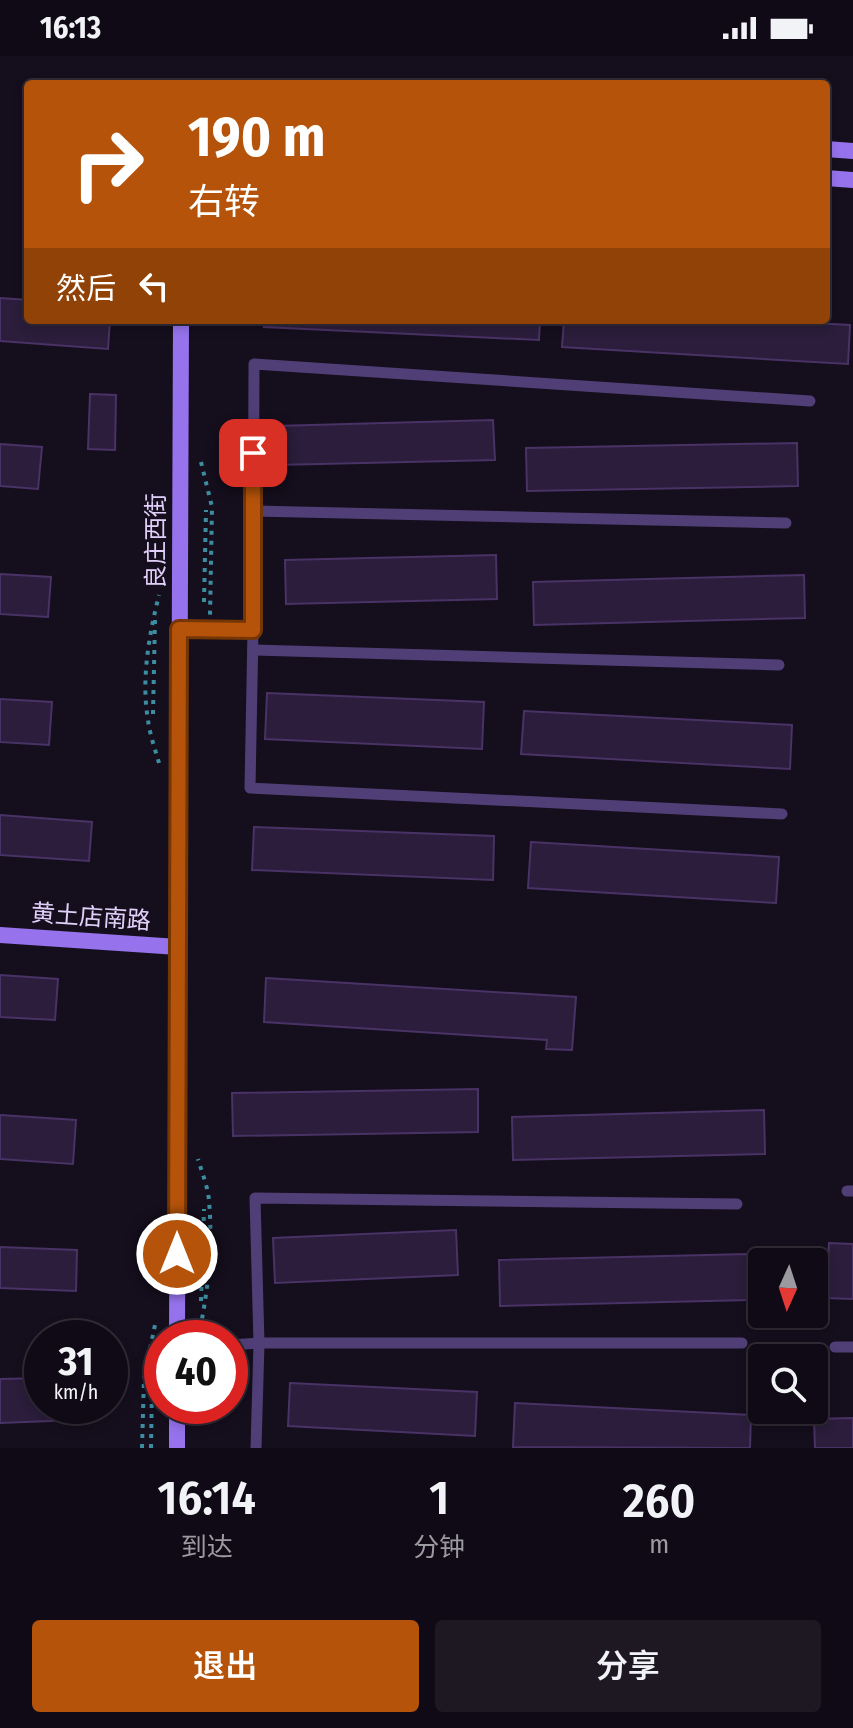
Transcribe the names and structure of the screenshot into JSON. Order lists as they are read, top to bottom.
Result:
{
  "streets": {
    "street": ["良庄西街", "黄土店南路"]
  },
  "crossings": [
    ["良庄西街", "黄土店南路"]
  ],
  "north": "bottom",
  "page": {
    "status": "16:13",
    "turn": ["190 m", "右转"],
    "then": "然后",
    "speed": "31 km/h",
    "limit": "40",
    "eta": [
      "16:14",
      "到达",
      "1",
      "分钟",
      "260",
      "m"
    ],
    "buttons": ["退出", "分享"]
  }
}
